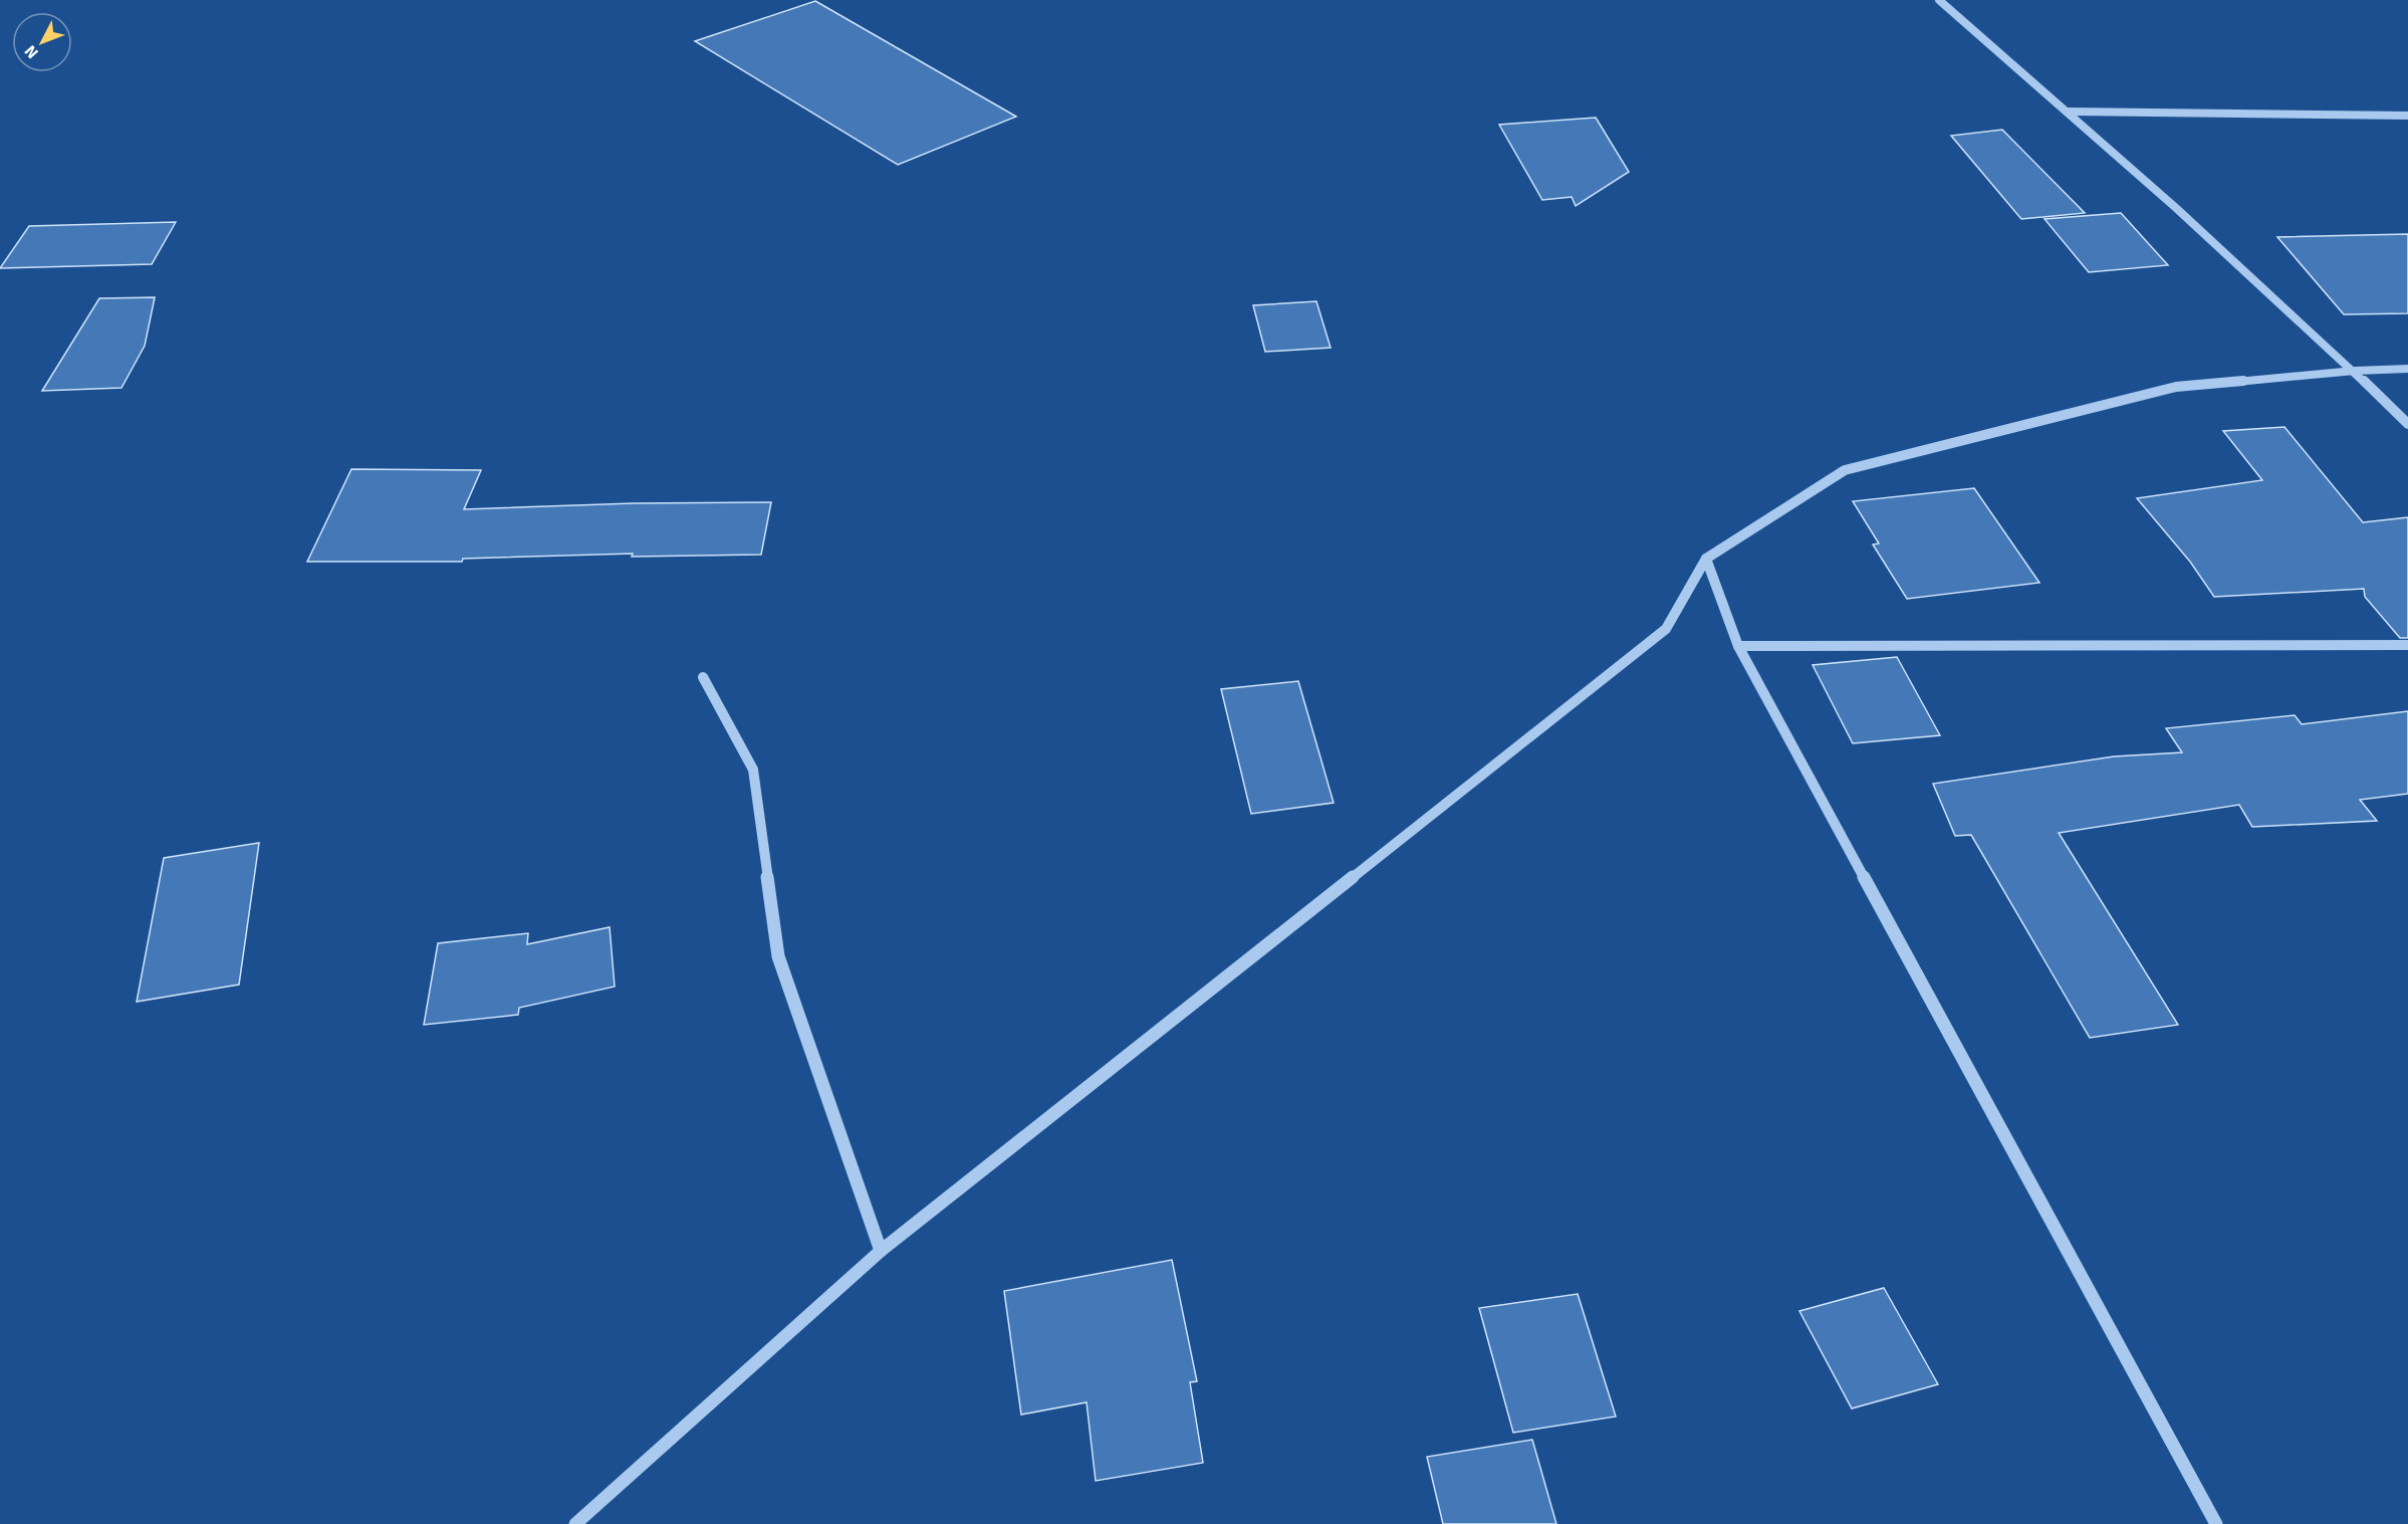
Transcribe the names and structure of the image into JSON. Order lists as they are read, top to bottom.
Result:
{
  "north": "bottom left"
}
